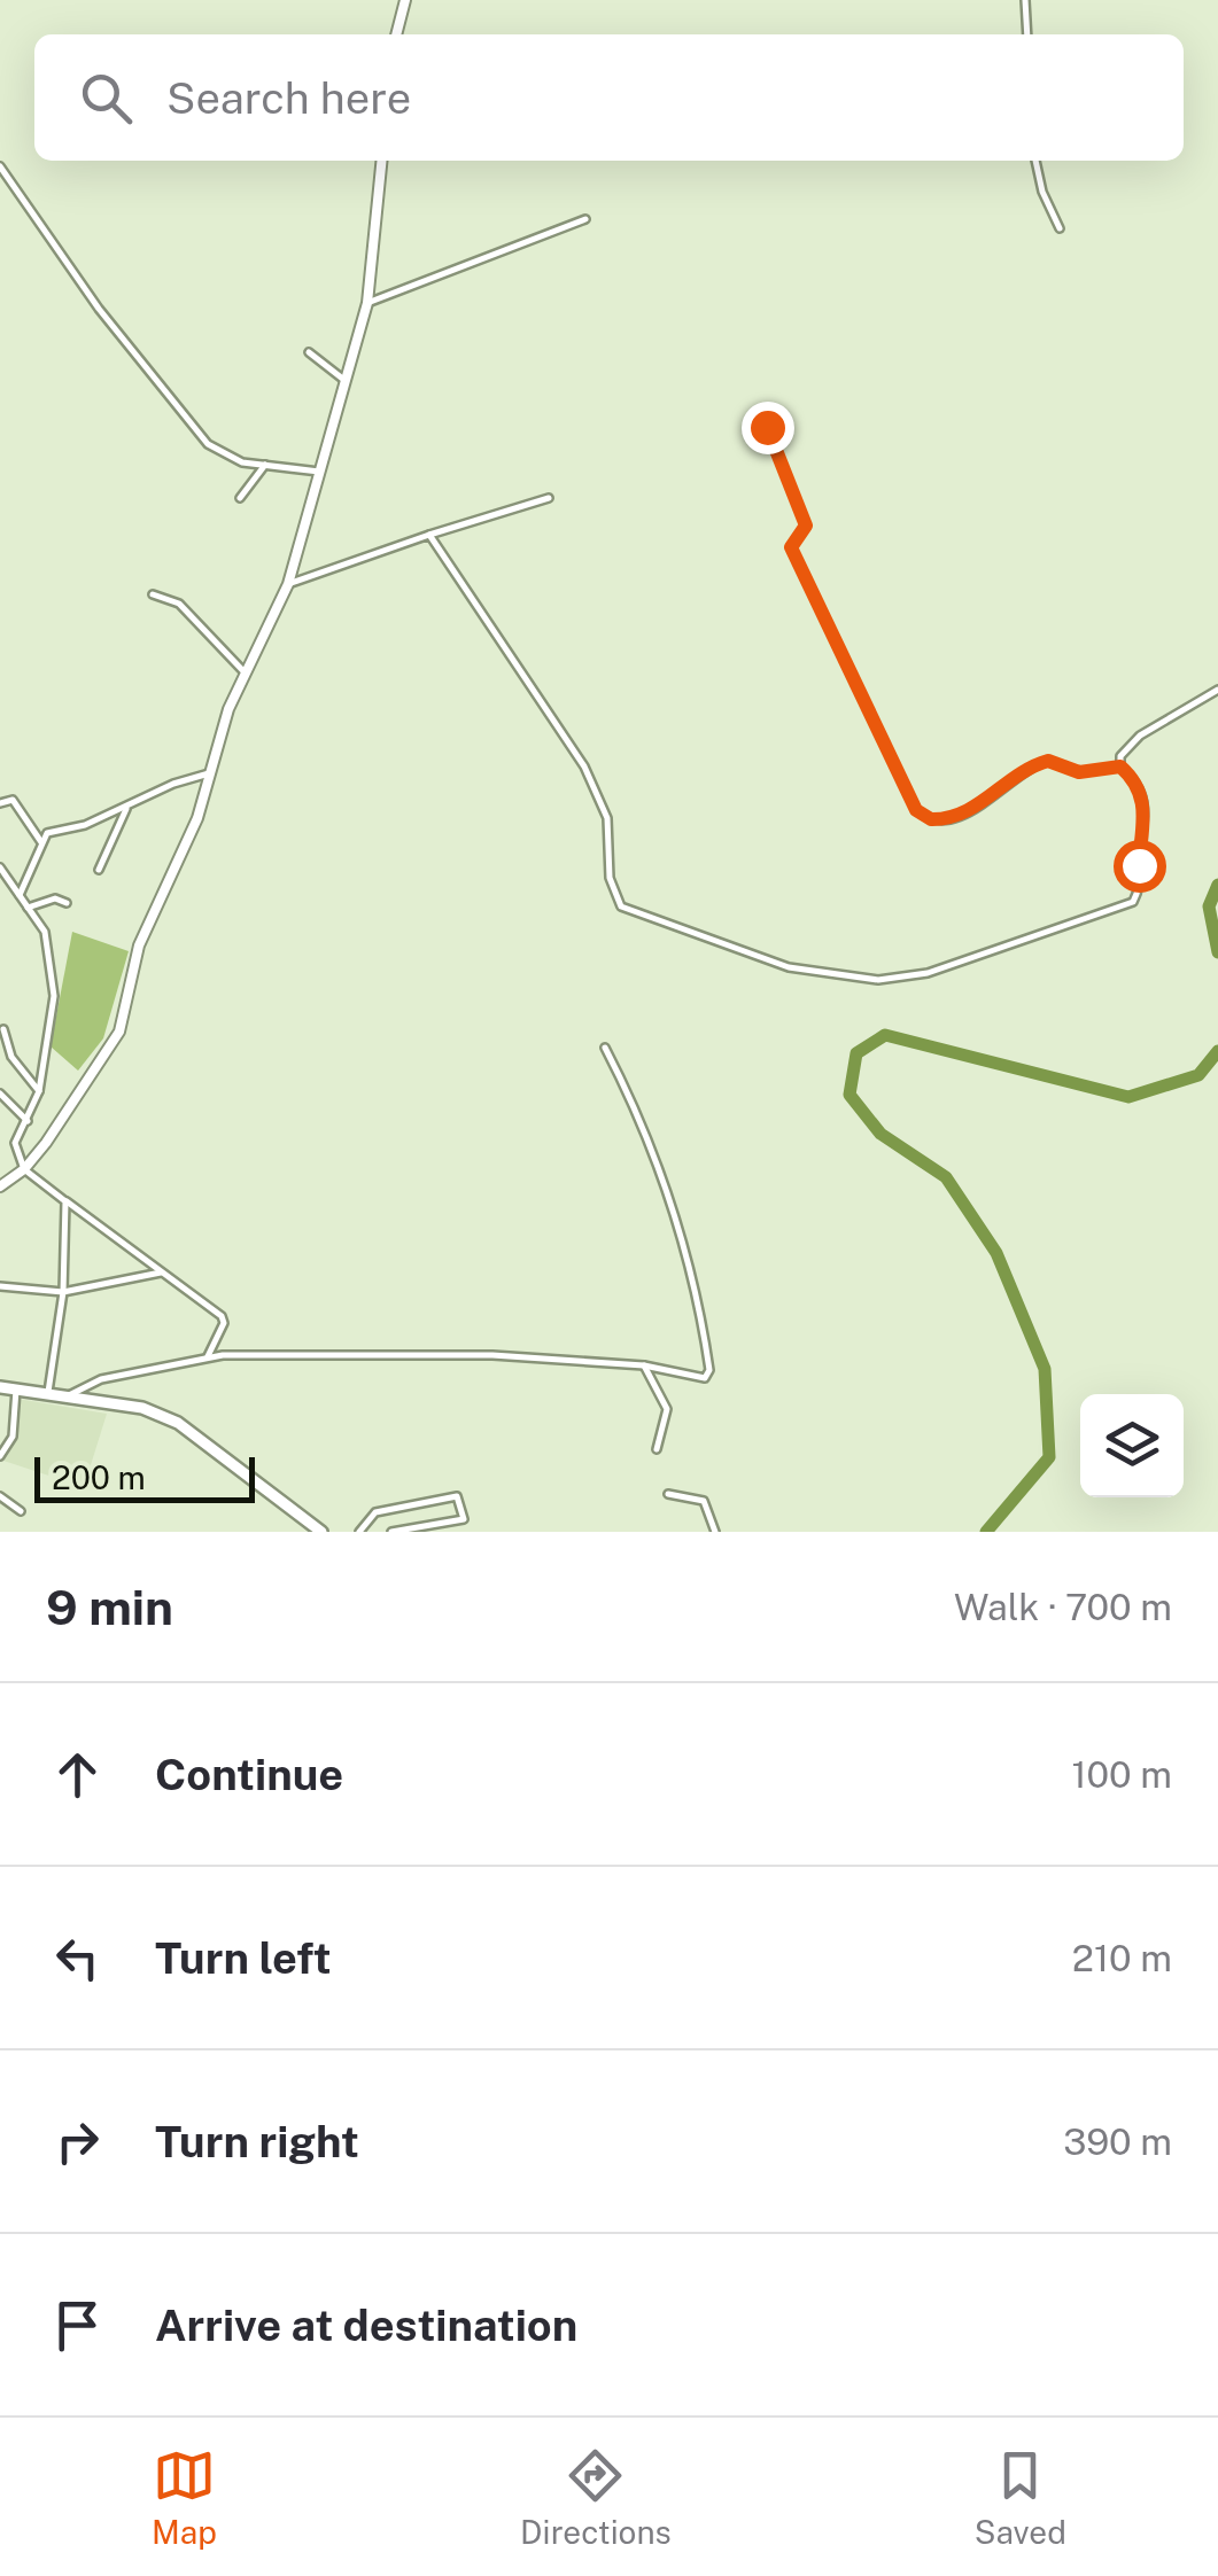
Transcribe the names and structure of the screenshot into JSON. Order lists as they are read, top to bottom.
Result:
{
  "scale_bar": "200 m",
  "page": {
    "search": "Search here",
    "scale": "200 m",
    "heading": ["9 min", "Walk · 700 m"],
    "list": [
      ["Continue", "100 m"],
      ["Turn left", "210 m"],
      ["Turn right", "390 m"],
      "Arrive at destination"
    ],
    "nav": ["Map", "Directions", "Saved"]
  }
}
